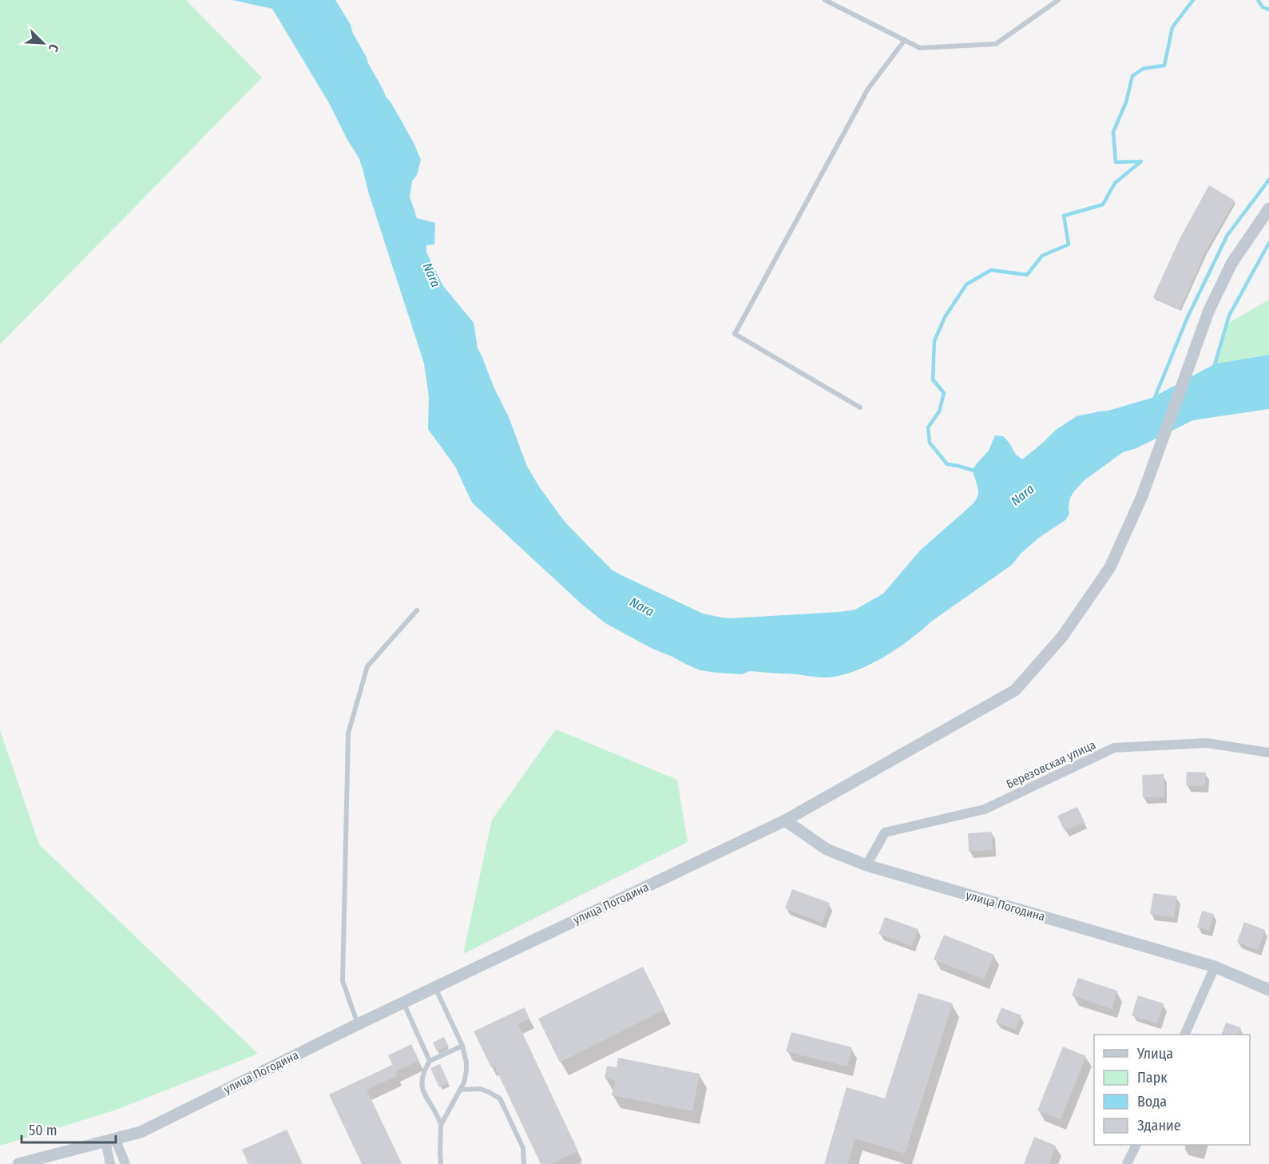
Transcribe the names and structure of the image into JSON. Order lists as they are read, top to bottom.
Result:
{
  "streets": {
    "street": ["Березовская улица", "улица Погодина"]
  },
  "crossings": [
    ["Березовская улица", "улица Погодина"]
  ],
  "water": ["Nara"],
  "legend": [
    "Улица",
    "Парк",
    "Вода",
    "Здание"
  ],
  "scale_bar": "50 m",
  "north": "bottom right"
}
